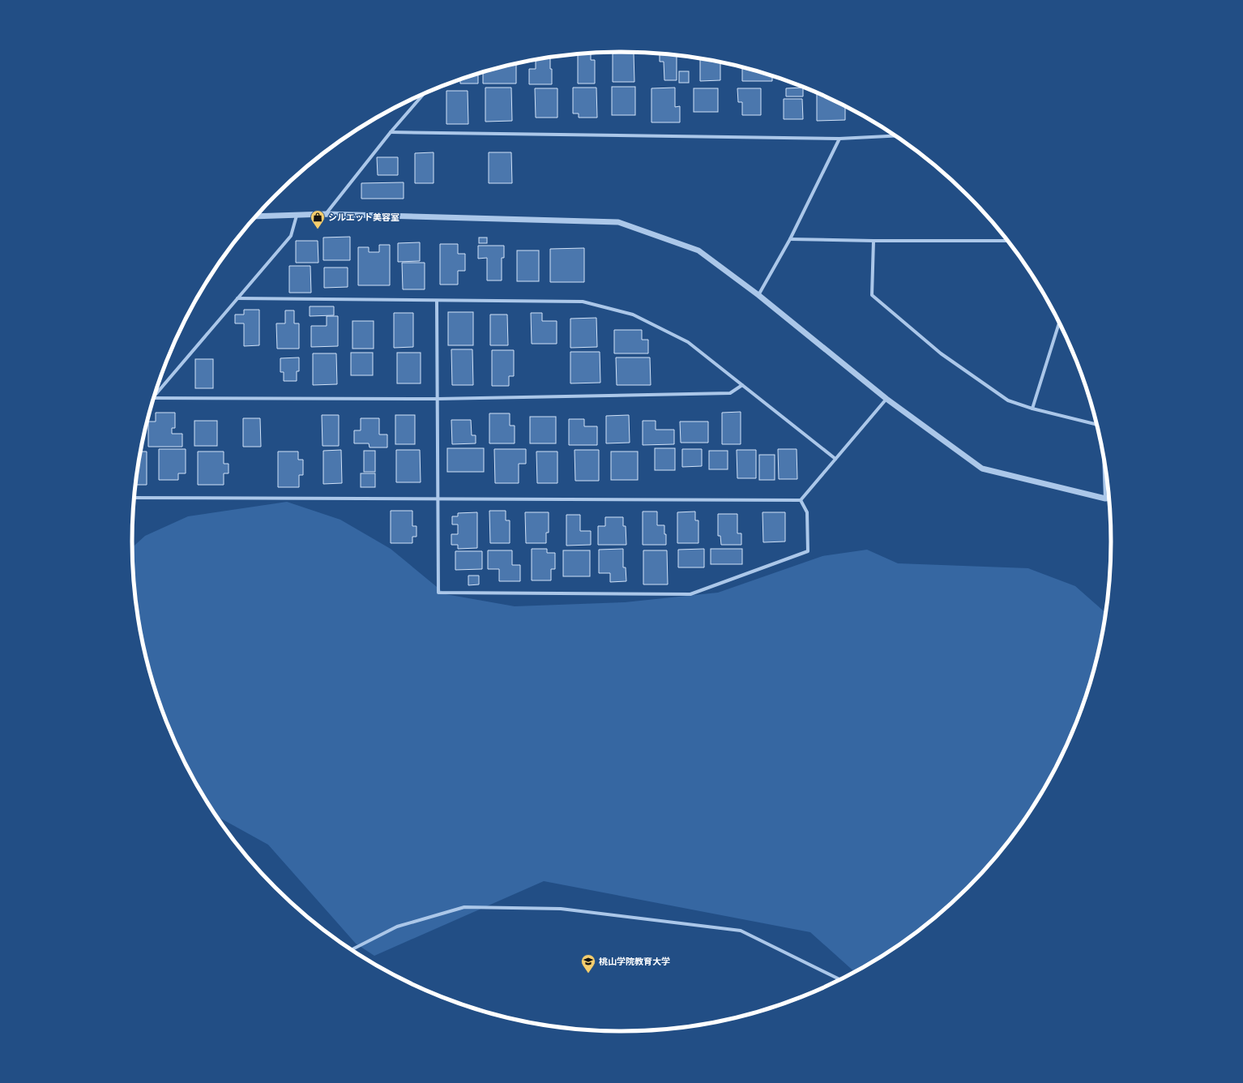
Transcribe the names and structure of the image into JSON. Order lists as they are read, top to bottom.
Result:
{
  "places": {
    "shop": ["シルエット美容室"],
    "school or university": ["桃山学院教育大学"]
  }
}
